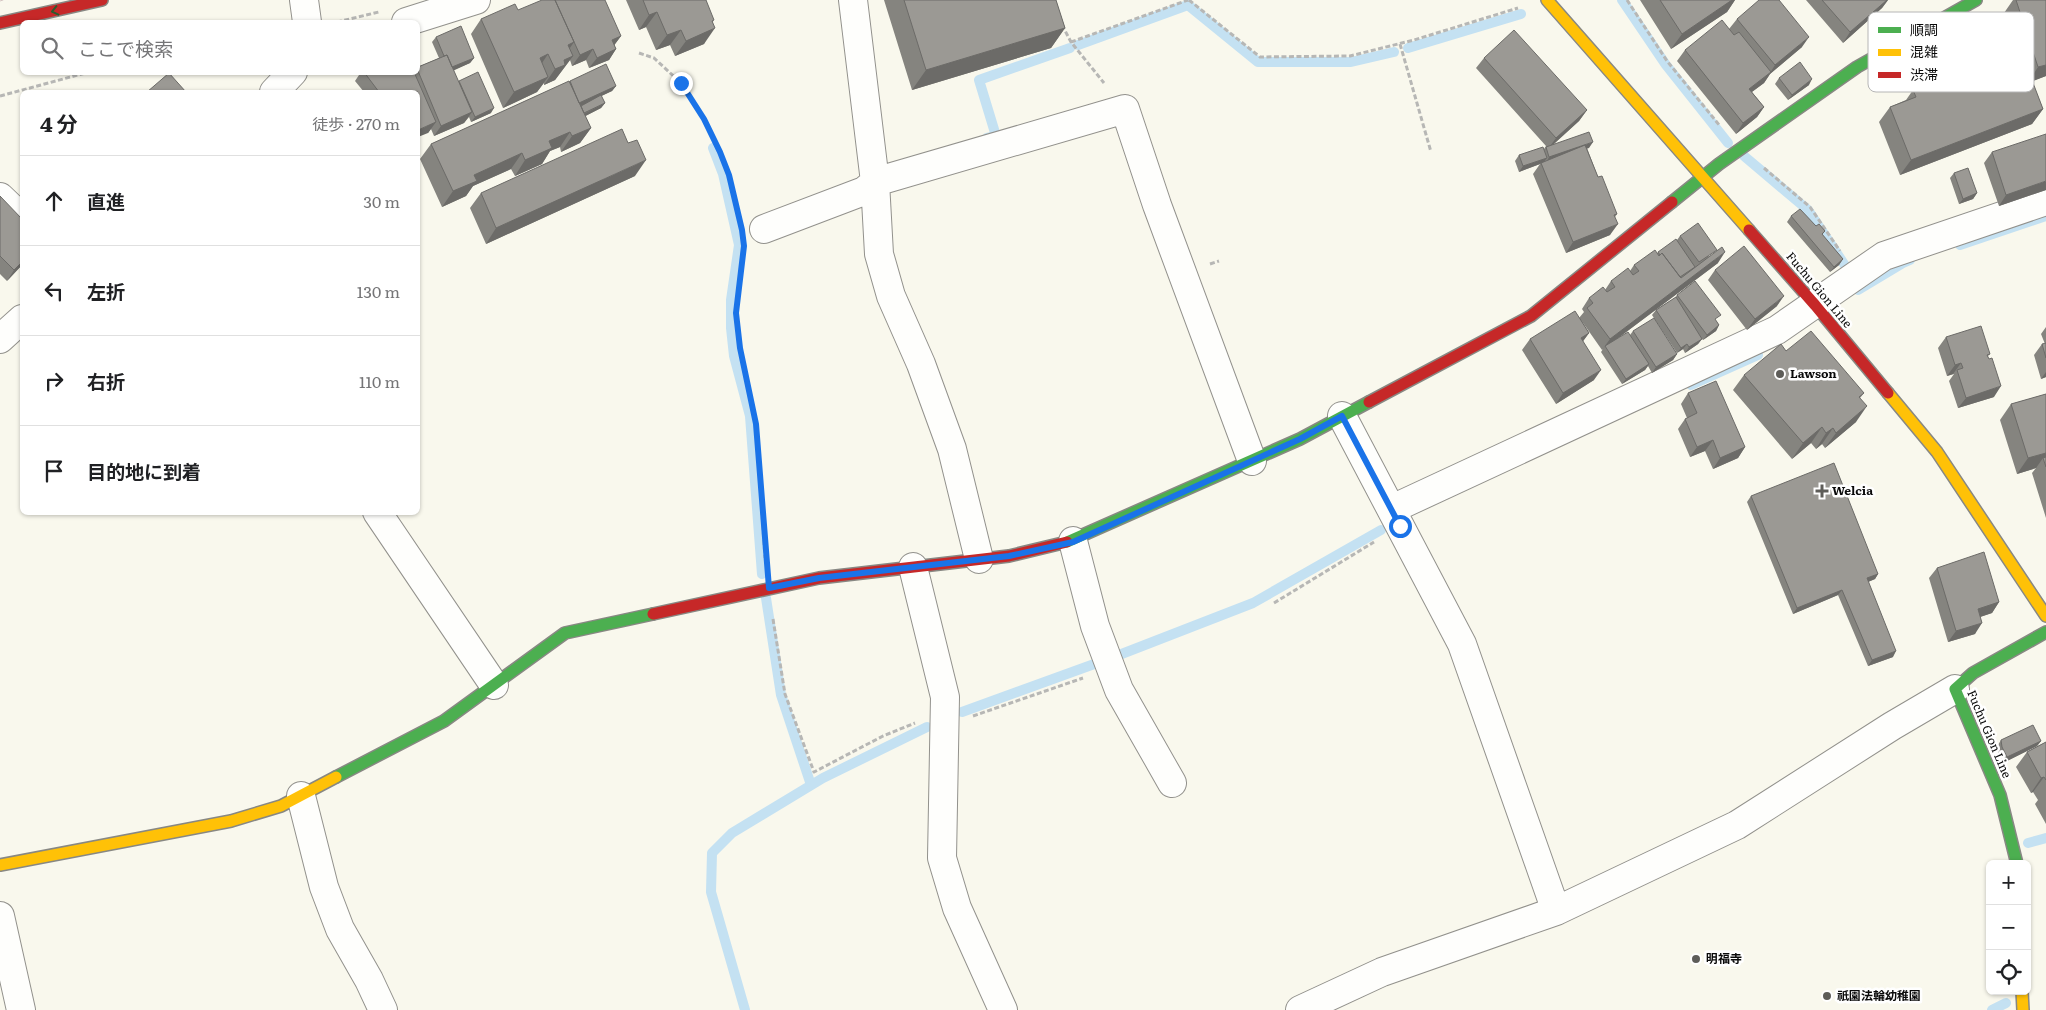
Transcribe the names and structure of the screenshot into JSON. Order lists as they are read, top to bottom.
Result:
{
  "streets": {
    "main road": ["Fuchu Gion Line"]
  },
  "places": {
    "other": ["Lawson", "明福寺", "祇園法輪幼稚園"],
    "health": ["Welcia"]
  },
  "legend": ["順調", "混雑", "渋滞"],
  "page": {
    "search": "ここで検索",
    "heading": ["4 分", "徒歩 · 270 m"],
    "list": [
      ["直進", "30 m"],
      ["左折", "130 m"],
      ["右折", "110 m"],
      "目的地に到着"
    ],
    "map_buttons": ["+", "−"]
  }
}
